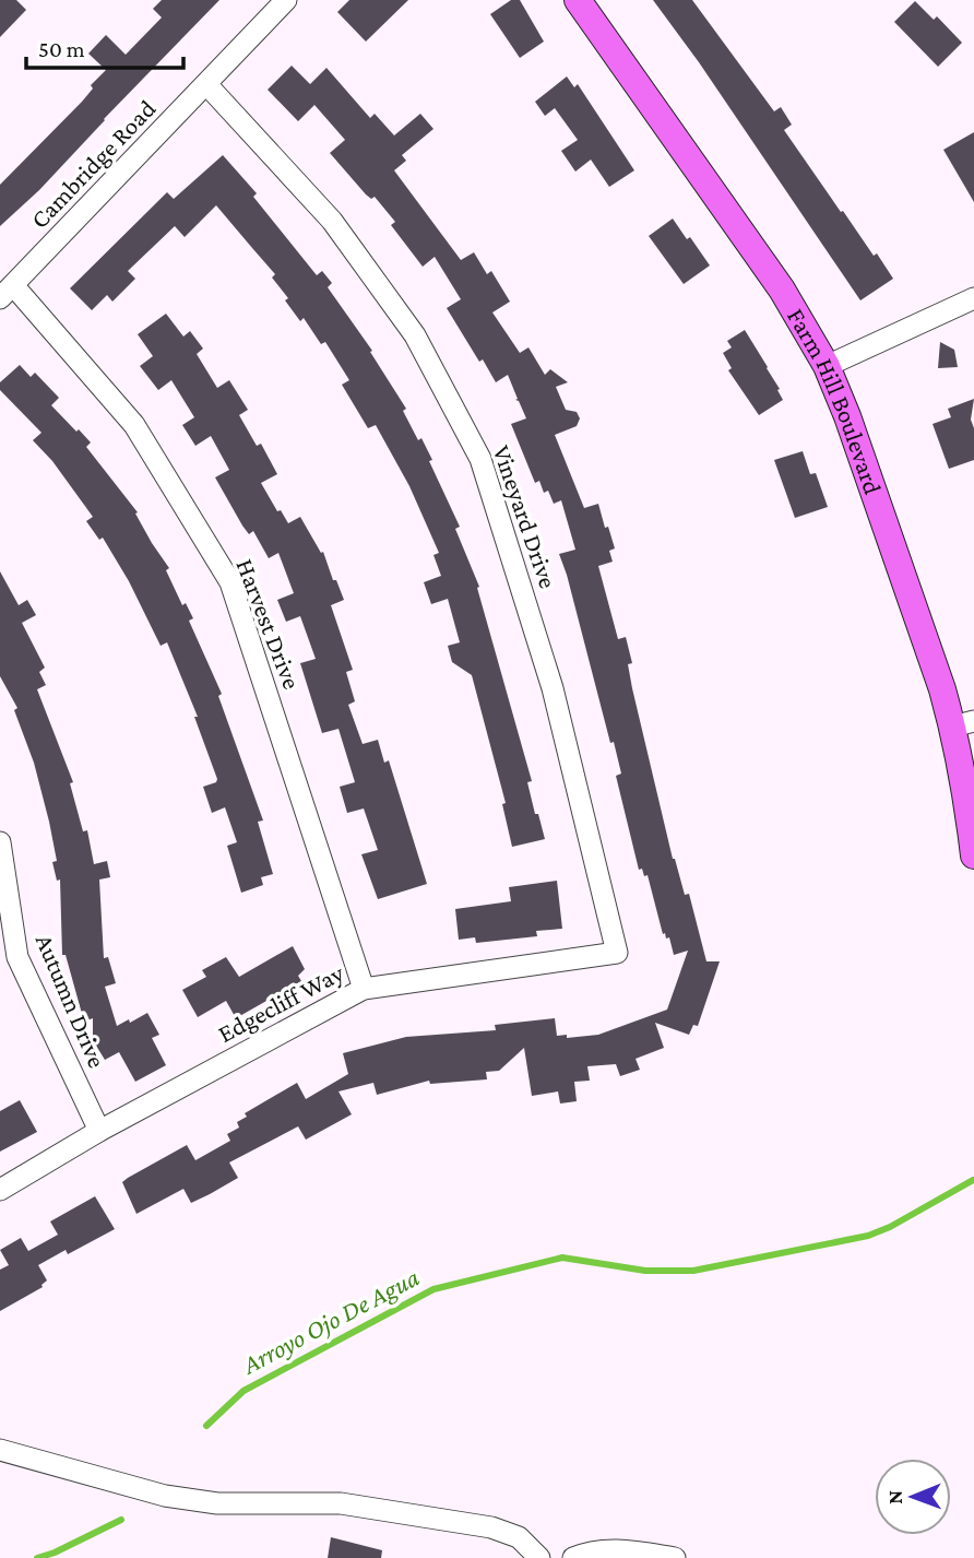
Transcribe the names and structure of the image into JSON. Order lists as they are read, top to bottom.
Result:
{
  "streets": {
    "main road": ["Farm Hill Boulevard"],
    "street": [
      "Cambridge Road",
      "Vineyard Drive",
      "Harvest Drive",
      "Autumn Drive",
      "Edgecliff Way"
    ]
  },
  "crossings": [
    ["Cambridge Road", "Vineyard Drive"],
    ["Cambridge Road", "Harvest Drive"],
    ["Vineyard Drive", "Edgecliff Way"],
    ["Harvest Drive", "Edgecliff Way"],
    ["Autumn Drive", "Edgecliff Way"]
  ],
  "water": ["Arroyo Ojo De Agua"],
  "scale_bar": "50 m",
  "north": "left"
}
